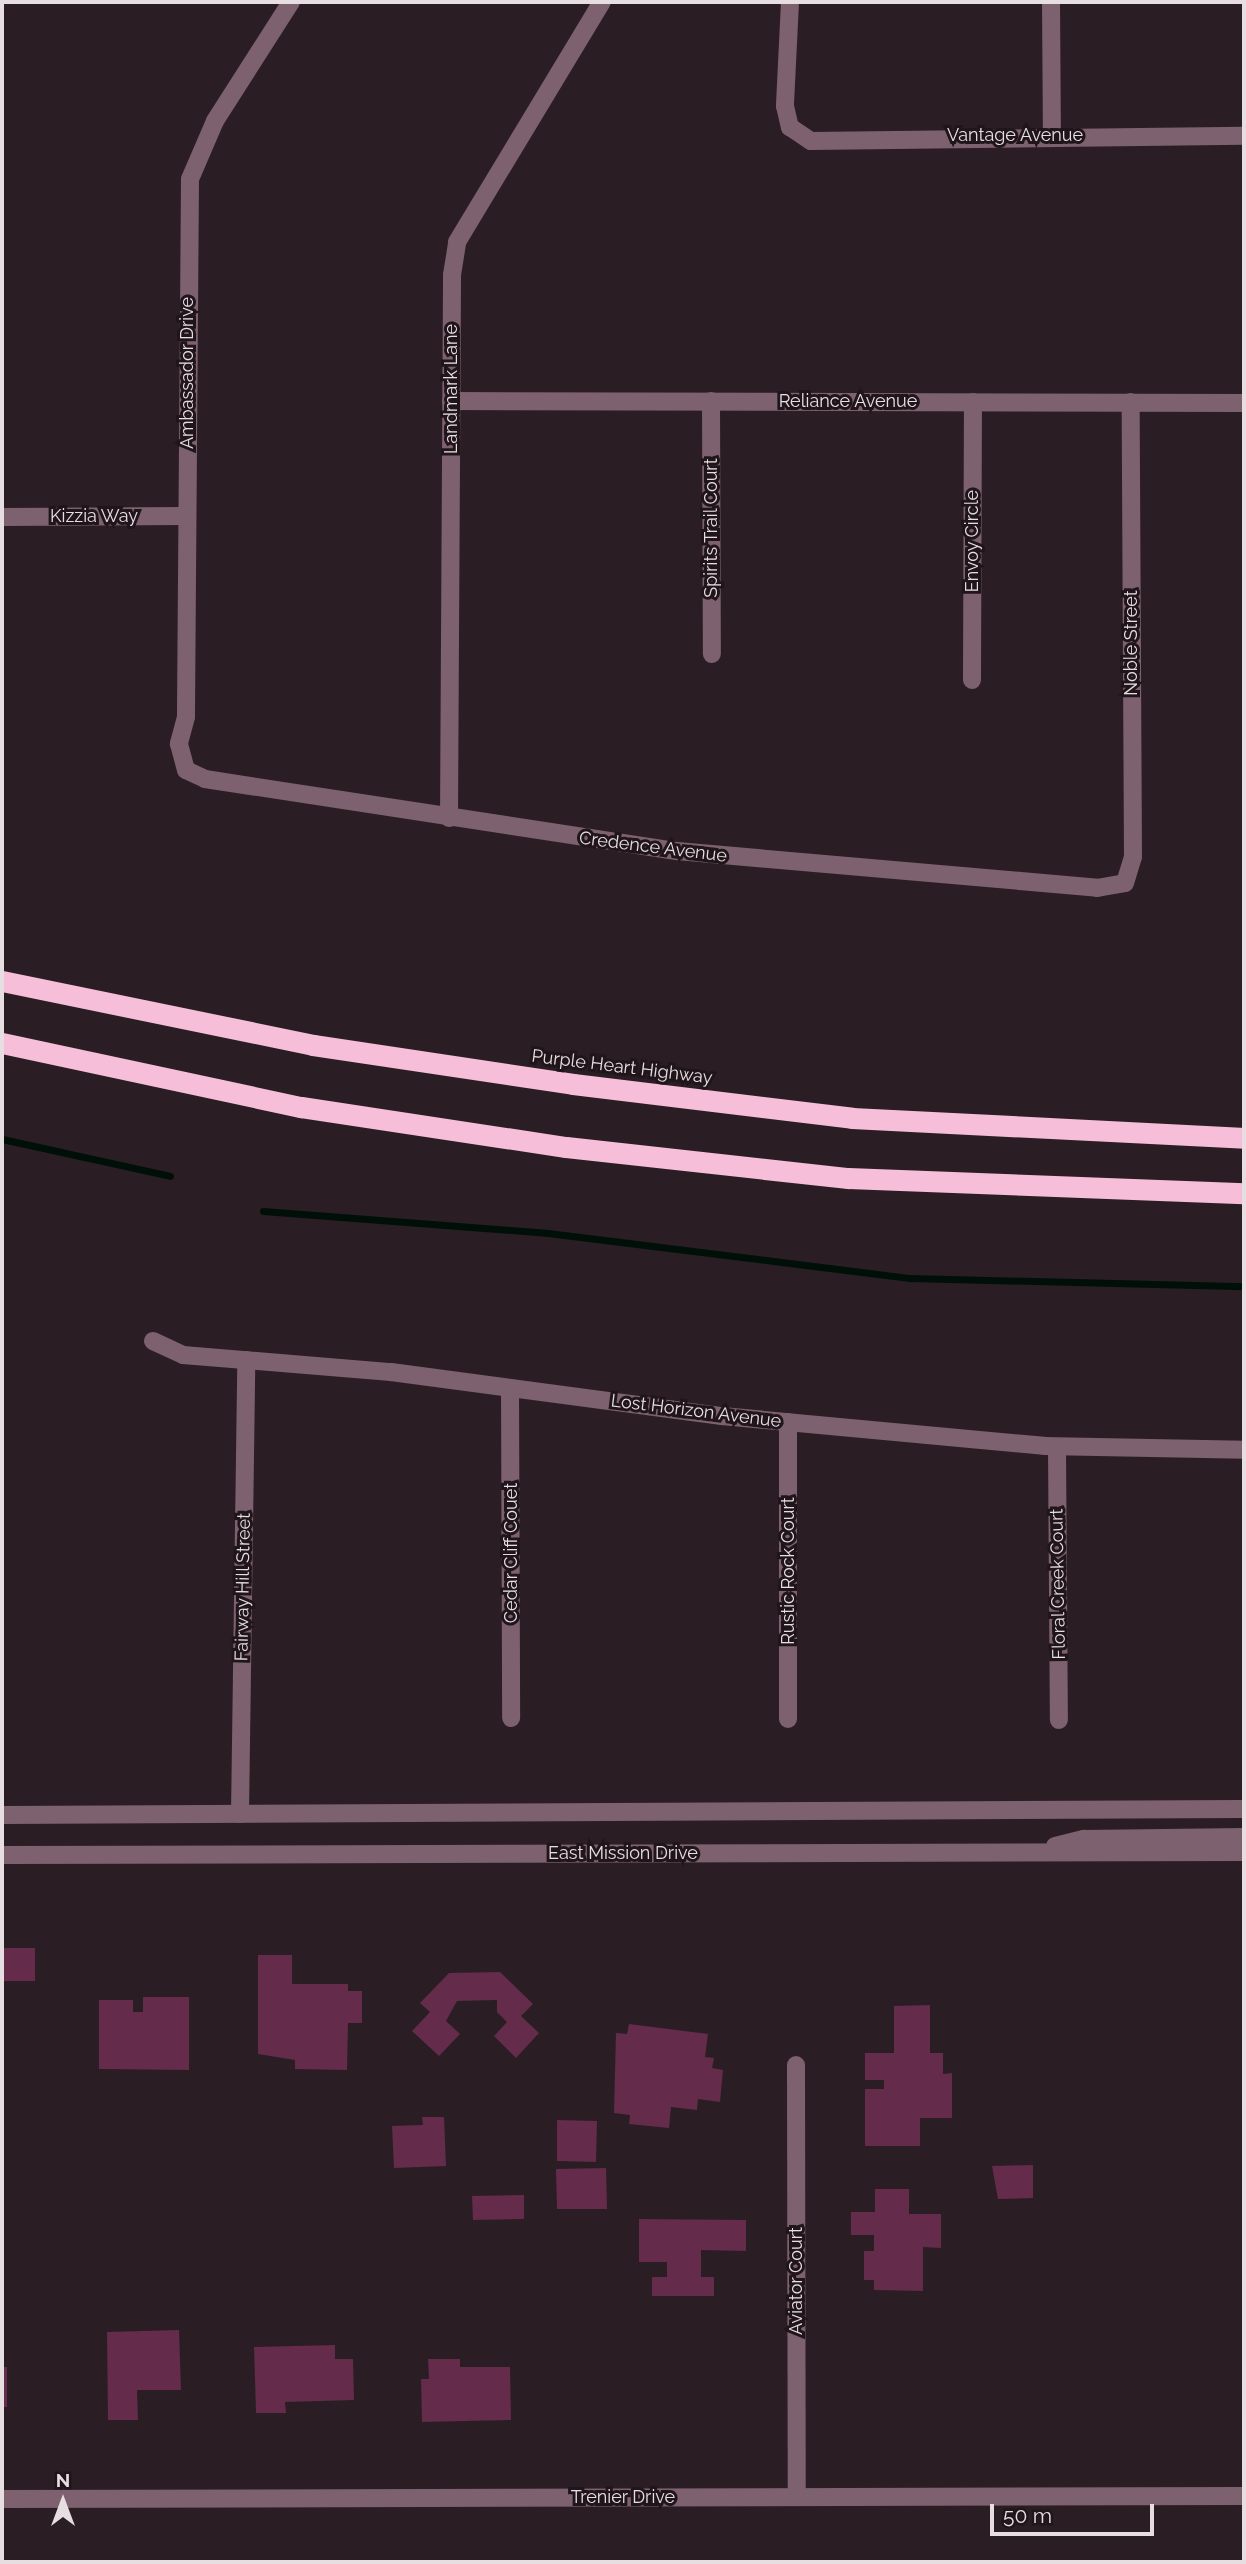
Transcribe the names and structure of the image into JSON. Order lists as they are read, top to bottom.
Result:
{
  "streets": {
    "highway": ["Purple Heart Highway"],
    "street": [
      "Vantage Avenue",
      "Ambassador Drive",
      "Landmark Lane",
      "Reliance Avenue",
      "Kizzia Way",
      "Spirits Trail Court",
      "Envoy Circle",
      "Noble Street",
      "Credence Avenue",
      "Lost Horizon Avenue",
      "Cedar Cliff Couet",
      "Rustic Rock Court",
      "Floral Creek Court",
      "Fairway Hill Street",
      "East Mission Drive",
      "Aviator Court",
      "Trenier Drive"
    ]
  },
  "crossings": [
    ["Ambassador Drive", "Kizzia Way"],
    ["Ambassador Drive", "Credence Avenue"],
    ["Landmark Lane", "Reliance Avenue"],
    ["Landmark Lane", "Credence Avenue"],
    ["Reliance Avenue", "Spirits Trail Court"],
    ["Reliance Avenue", "Envoy Circle"],
    ["Reliance Avenue", "Noble Street"],
    ["Noble Street", "Credence Avenue"],
    ["Lost Horizon Avenue", "Cedar Cliff Couet"],
    ["Lost Horizon Avenue", "Rustic Rock Court"],
    ["Lost Horizon Avenue", "Floral Creek Court"],
    ["Lost Horizon Avenue", "Fairway Hill Street"],
    ["Aviator Court", "Trenier Drive"]
  ],
  "scale_bar": "50 m",
  "north": "top"
}
